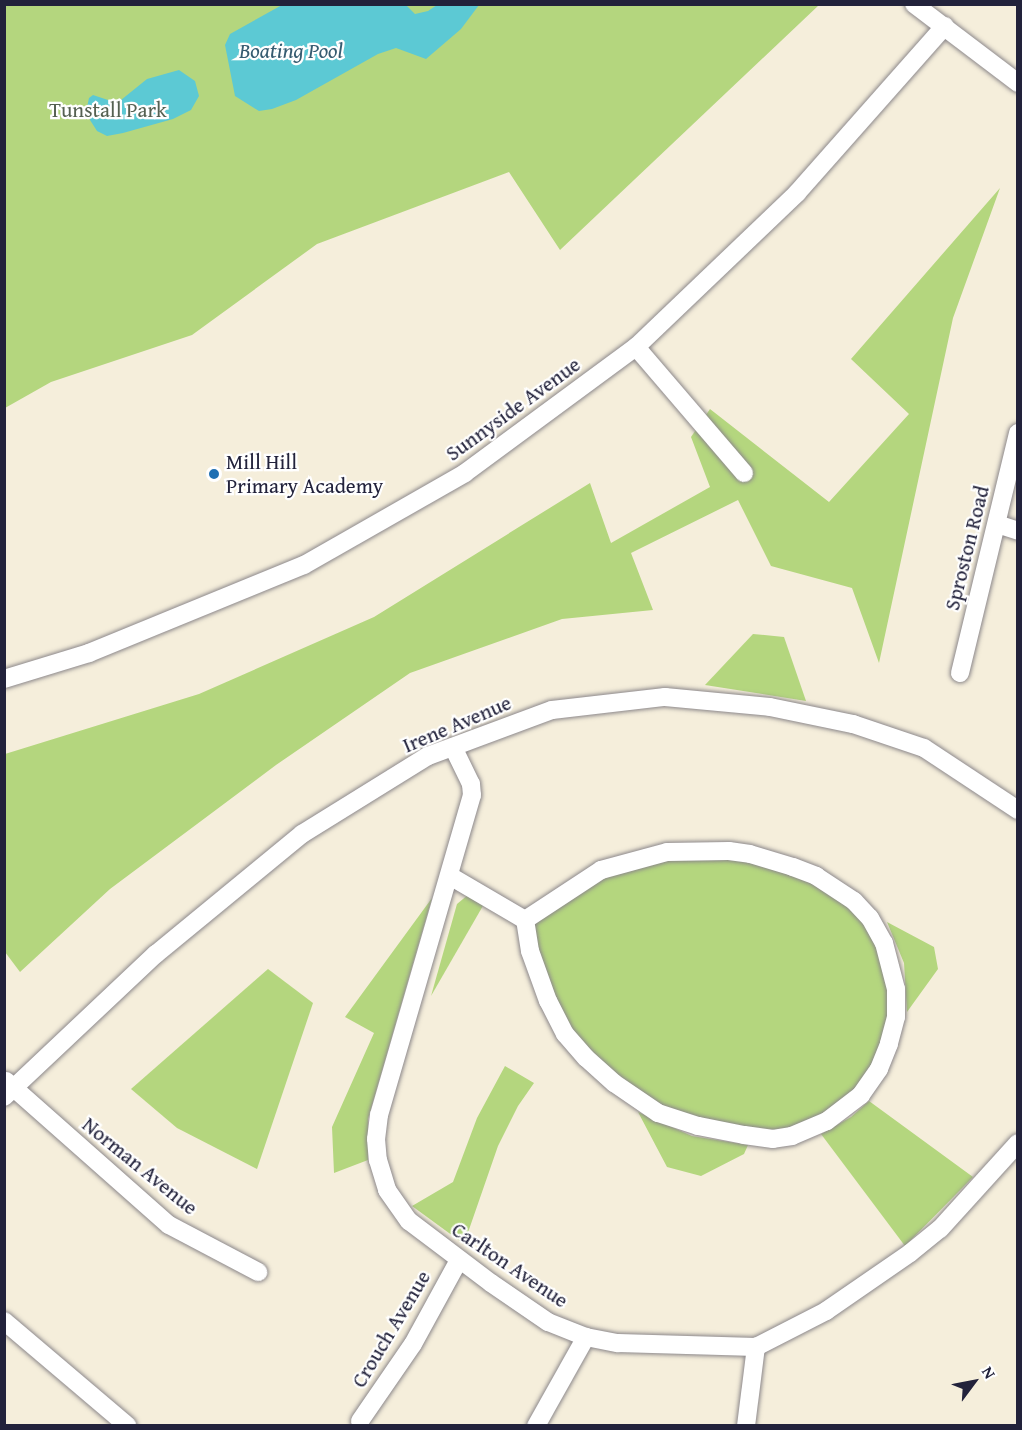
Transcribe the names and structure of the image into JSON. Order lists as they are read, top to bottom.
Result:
{
  "streets": {
    "street": [
      "Sunnyside Avenue",
      "Sproston Road",
      "Irene Avenue",
      "Norman Avenue",
      "Carlton Avenue",
      "Crouch Avenue"
    ]
  },
  "crossings": [
    ["Irene Avenue", "Norman Avenue"],
    ["Irene Avenue", "Carlton Avenue"],
    ["Carlton Avenue", "Crouch Avenue"]
  ],
  "water": ["Boating Pool"],
  "parks": ["Tunstall Park"],
  "places": ["Mill Hill Primary Academy"],
  "north": "top right"
}
